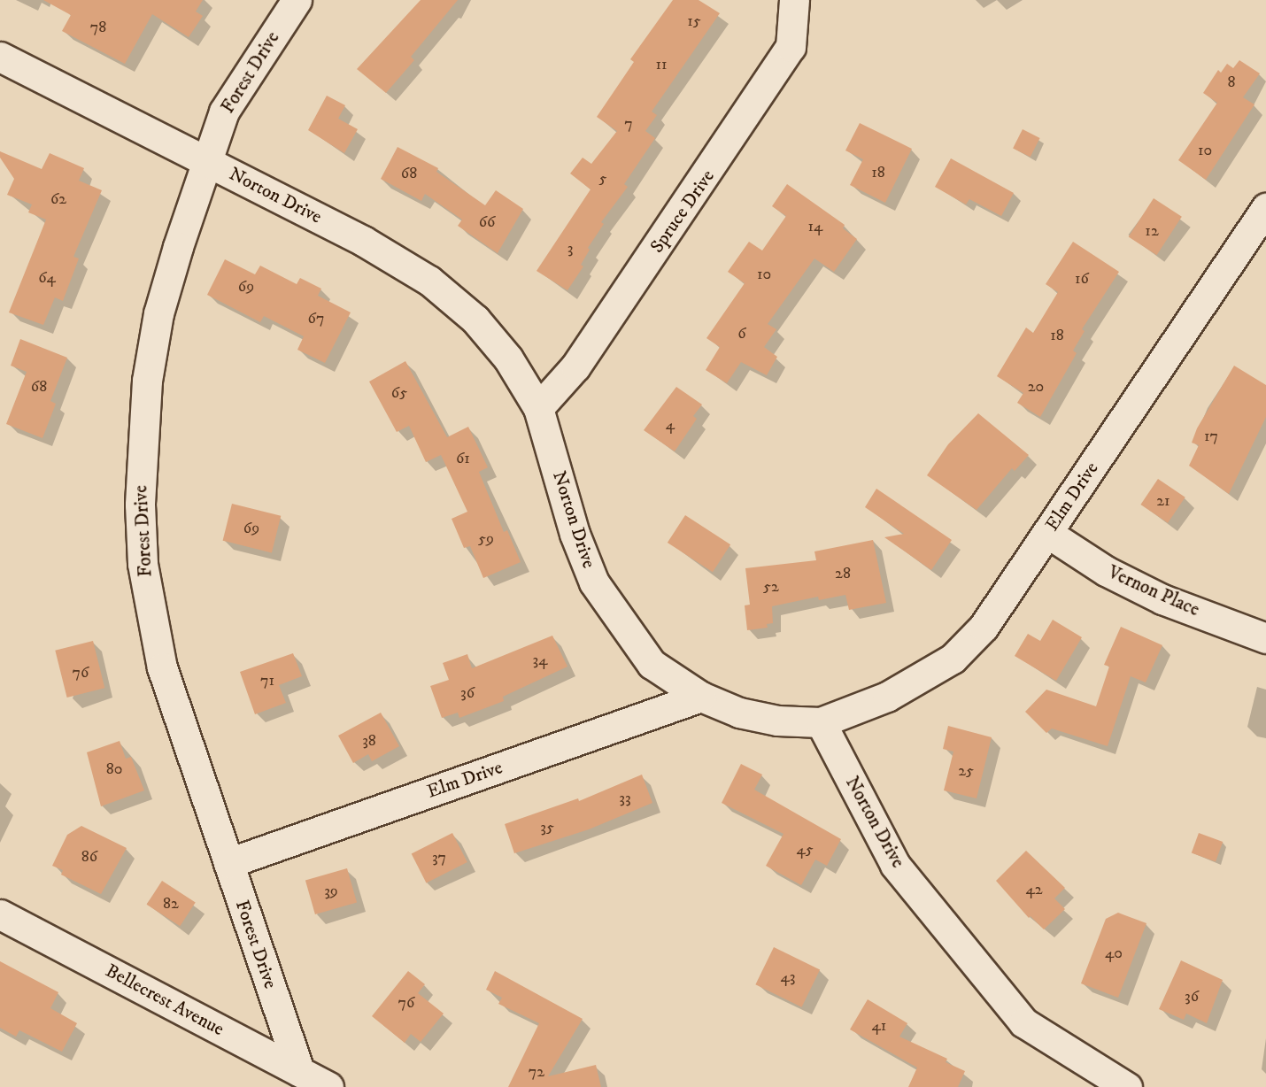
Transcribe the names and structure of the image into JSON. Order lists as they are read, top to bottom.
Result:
{
  "streets": {
    "street": [
      "Forest Drive",
      "Norton Drive",
      "Spruce Drive",
      "Elm Drive",
      "Vernon Place",
      "Bellecrest Avenue"
    ]
  },
  "crossings": [
    ["Forest Drive", "Norton Drive"],
    ["Forest Drive", "Elm Drive"],
    ["Forest Drive", "Bellecrest Avenue"],
    ["Norton Drive", "Spruce Drive"],
    ["Norton Drive", "Elm Drive"],
    ["Elm Drive", "Vernon Place"]
  ],
  "house_numbers": [
    "15",
    "78",
    "11",
    "8",
    "7",
    "10",
    "18",
    "68",
    "5",
    "62",
    "66",
    "14",
    "12",
    "3",
    "10",
    "64",
    "16",
    "69",
    "67",
    "6",
    "18",
    "68",
    "20",
    "65",
    "4",
    "17",
    "61",
    "21",
    "69",
    "59",
    "28",
    "52",
    "34",
    "76",
    "71",
    "36",
    "38",
    "80",
    "25",
    "33",
    "35",
    "45",
    "86",
    "37",
    "42",
    "39",
    "82",
    "40",
    "43",
    "36",
    "76",
    "41",
    "72"
  ]
}
